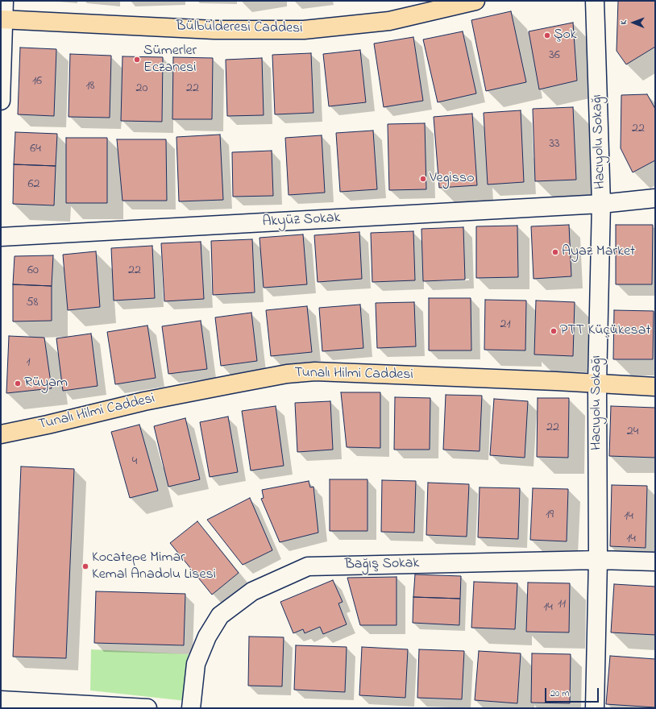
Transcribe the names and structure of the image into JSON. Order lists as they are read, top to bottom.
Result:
{
  "streets": {
    "main road": ["Bülbülderesi Caddesi", "Tunalı Hilmi Caddesi"],
    "street": ["Hacıyolu Sokağı", "Akyüz Sokak", "Bağış Sokak"]
  },
  "crossings": [
    ["Hacıyolu Sokağı", "Akyüz Sokak"],
    ["Hacıyolu Sokağı", "Tunalı Hilmi Caddesi"],
    ["Hacıyolu Sokağı", "Bağış Sokak"]
  ],
  "places": [
    "Şok",
    "Sümerler Eczanesi",
    "Vegisso",
    "Ayaz Market",
    "PTT Küçükesat",
    "Rüyam",
    "Kocatepe Mimar Kemal Anadolu Lisesi"
  ],
  "house_numbers": [
    "36",
    "16",
    "18",
    "20",
    "22",
    "22",
    "33",
    "64",
    "62",
    "60",
    "22",
    "58",
    "21",
    "1",
    "22",
    "24",
    "4",
    "19",
    "14",
    "14",
    "11",
    "14"
  ],
  "scale_bar": "20 m",
  "north": "left"
}
